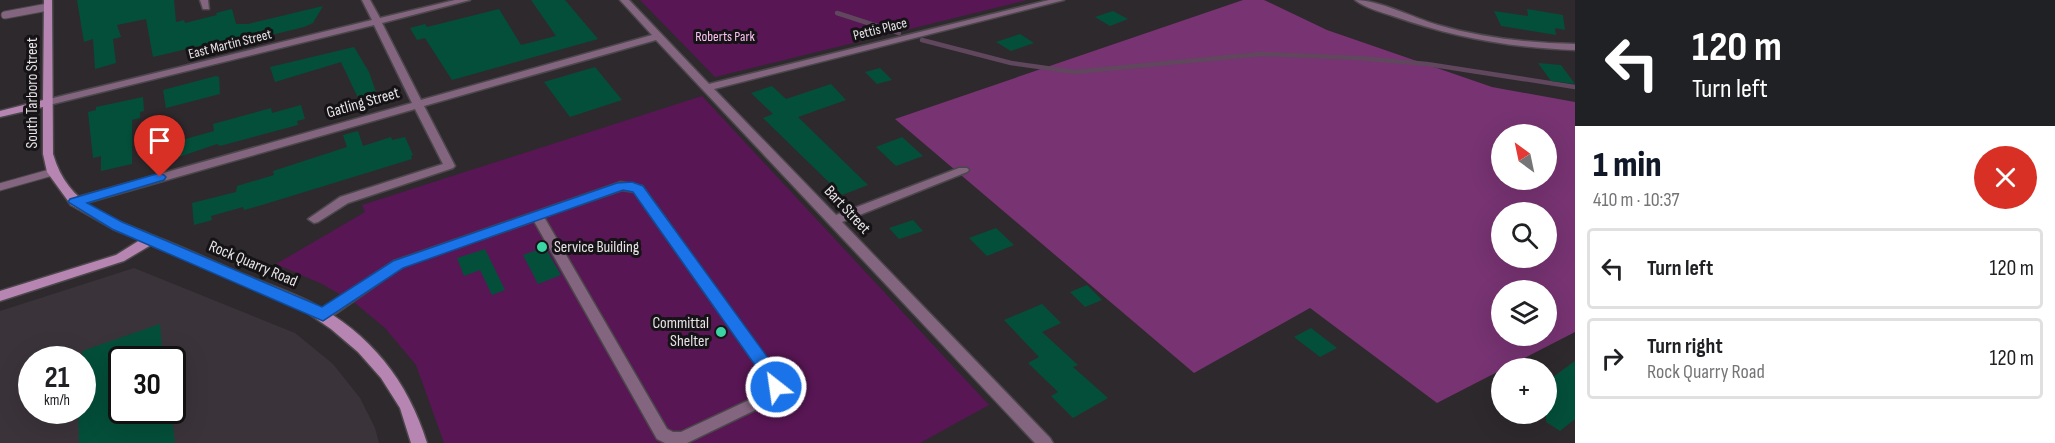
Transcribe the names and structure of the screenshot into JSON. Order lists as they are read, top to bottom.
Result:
{
  "streets": {
    "main road": ["East Martin Street", "South Tarboro Street", "Rock Quarry Road"],
    "street": ["Pettis Place", "Gatling Street", "Bart Street"]
  },
  "crossings": [
    ["Pettis Place", "Bart Street"],
    ["East Martin Street", "South Tarboro Street"],
    ["South Tarboro Street", "Gatling Street"],
    ["South Tarboro Street", "Rock Quarry Road"],
    ["Gatling Street", "Bart Street"]
  ],
  "parks": ["Roberts Park"],
  "places": ["Service Building", "Committal Shelter"],
  "north": "top left",
  "page": {
    "turn": ["120 m", "Turn left"],
    "map_buttons": "+",
    "heading": ["1 min", "410 m · 10:37"],
    "list": [
      {
        "name": "Turn left",
        "value": "120 m"
      },
      {
        "name": "Turn right",
        "note": "Rock Quarry Road",
        "value": "120 m"
      }
    ],
    "speed": "21 km/h",
    "limit": "30"
  }
}
